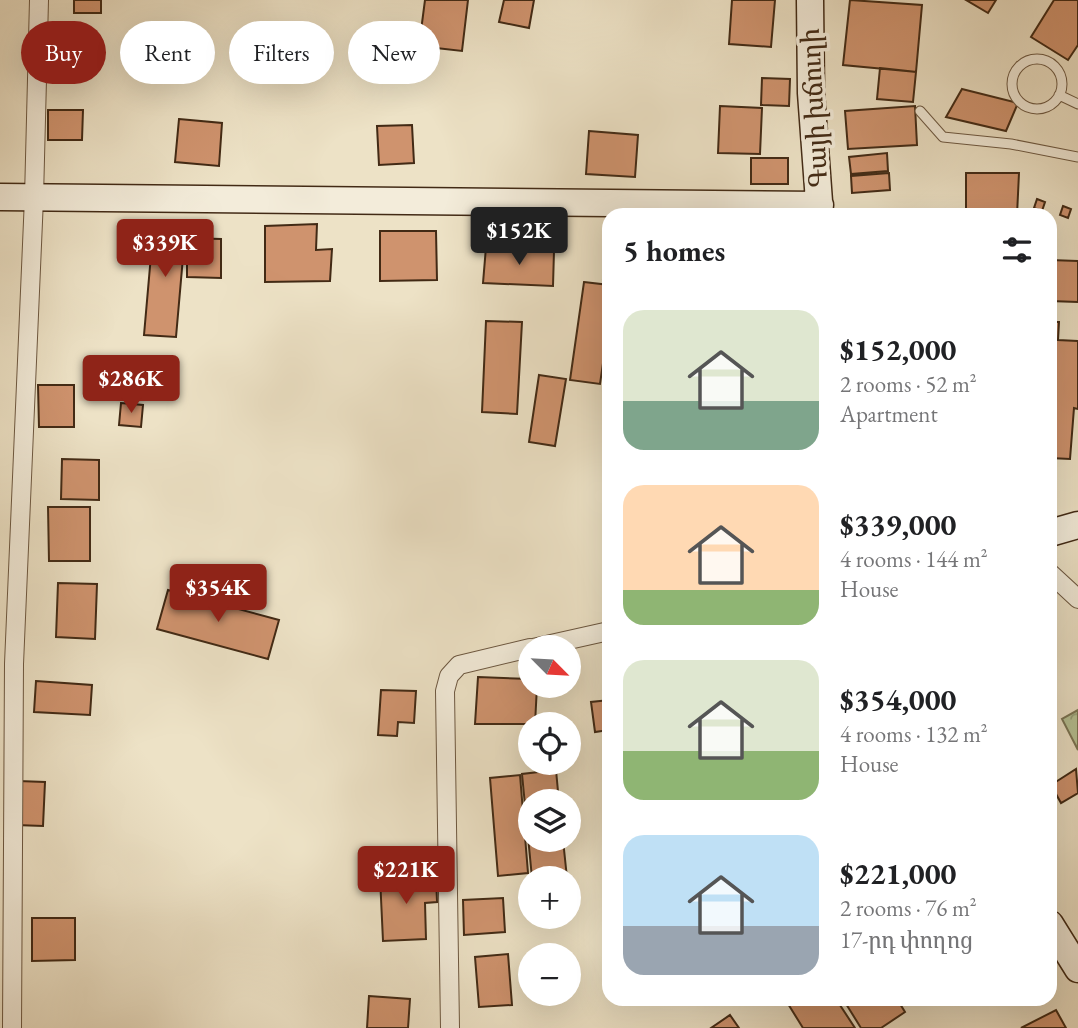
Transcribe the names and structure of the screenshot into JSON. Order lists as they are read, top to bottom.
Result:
{
  "streets": {
    "main road": ["Գայի խճուղի"]
  },
  "north": "bottom right",
  "page": {
    "chip": [
      "Buy",
      "Rent",
      "Filters",
      "New"
    ],
    "price": [
      "$152K",
      "$339K",
      "$286K",
      "$354K",
      "$221K"
    ],
    "heading": "5 homes",
    "list": [
      {
        "name": "$152,000",
        "note": "2 rooms · 52 m² · Apartment"
      },
      {
        "name": "$339,000",
        "note": "4 rooms · 144 m² · House"
      },
      {
        "name": "$354,000",
        "note": "4 rooms · 132 m² · House"
      },
      {
        "name": "$221,000",
        "note": "2 rooms · 76 m² · 17-րդ փողոց"
      }
    ],
    "map_buttons": ["+", "−"]
  }
}
